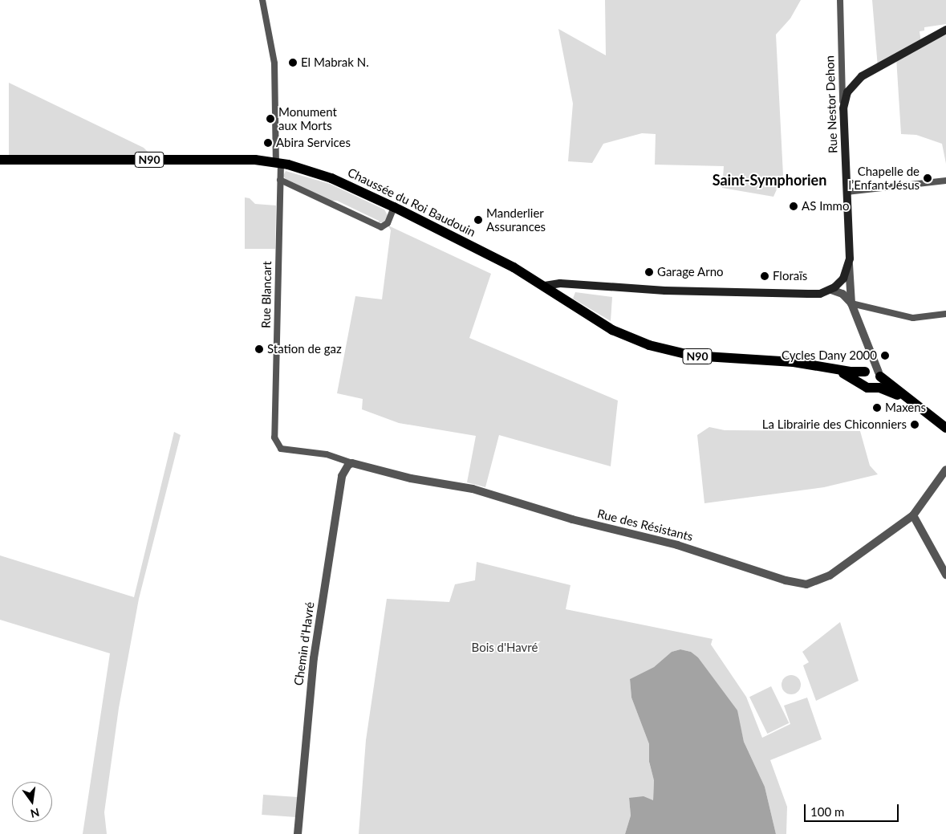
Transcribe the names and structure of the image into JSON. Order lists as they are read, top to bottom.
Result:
{
  "streets": {
    "main road": ["Rue Nestor Dehon", "N90", "Chaussée du Roi Baudouin"],
    "street": ["Rue Blancart", "Rue des Résistants", "Chemin d'Havré"]
  },
  "crossings": [
    ["Rue Nestor Dehon", "Chaussée du Roi Baudouin"],
    ["Chaussée du Roi Baudouin", "Rue Blancart"],
    ["Rue Blancart", "Rue des Résistants"],
    ["Rue Blancart", "Chemin d'Havré"],
    ["Rue des Résistants", "Chemin d'Havré"]
  ],
  "districts": ["Saint-Symphorien"],
  "parks": ["Bois d'Havré"],
  "places": [
    "El Mabrak N.",
    "Monument aux Morts",
    "Abira Services",
    "Chapelle de l’Enfant Jésus",
    "AS Immo",
    "Manderlier Assurances",
    "Garage Arno",
    "Floraïs",
    "Station de gaz",
    "Cycles Dany 2000",
    "Maxens",
    "La Librairie des Chiconniers"
  ],
  "scale_bar": "100 m",
  "north": "bottom"
}
